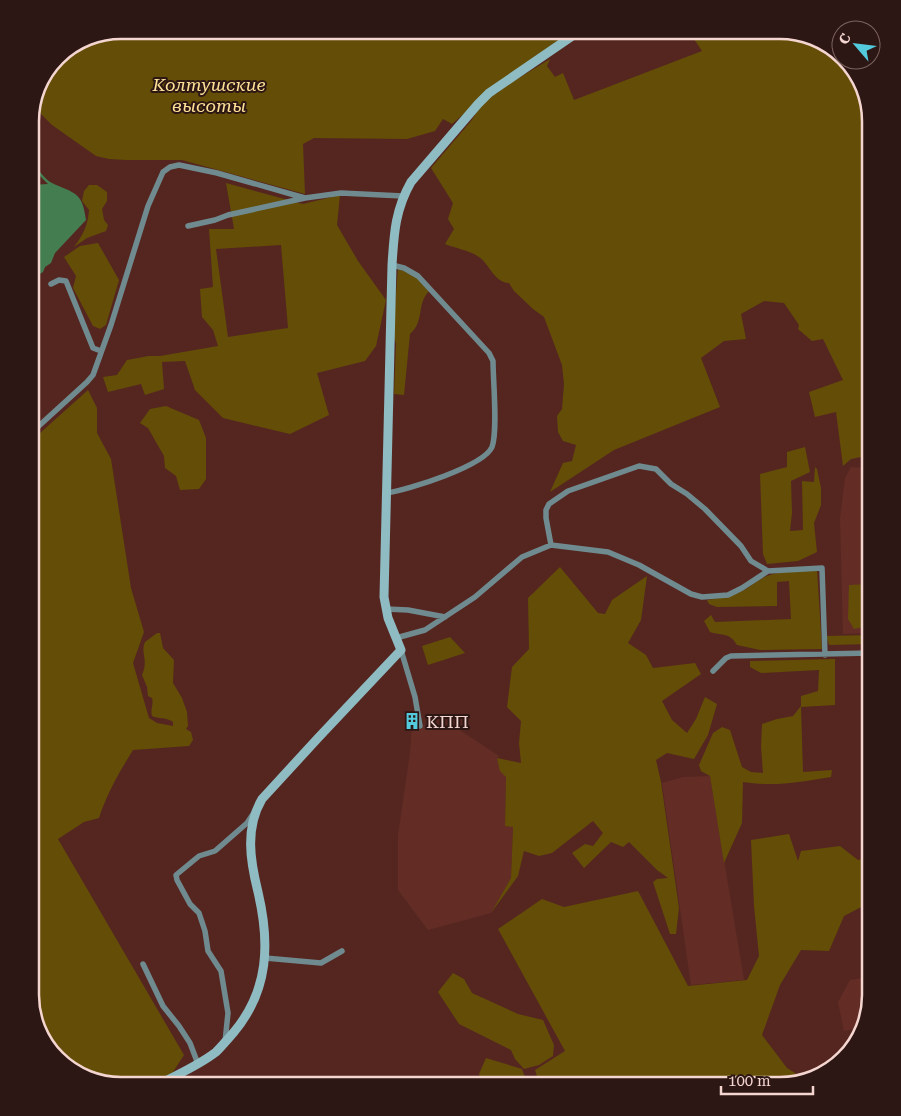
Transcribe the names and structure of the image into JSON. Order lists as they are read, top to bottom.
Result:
{
  "parks": ["Колтушские высоты"],
  "places": {
    "building": ["КПП"]
  },
  "scale_bar": "100 m",
  "north": "top left"
}
